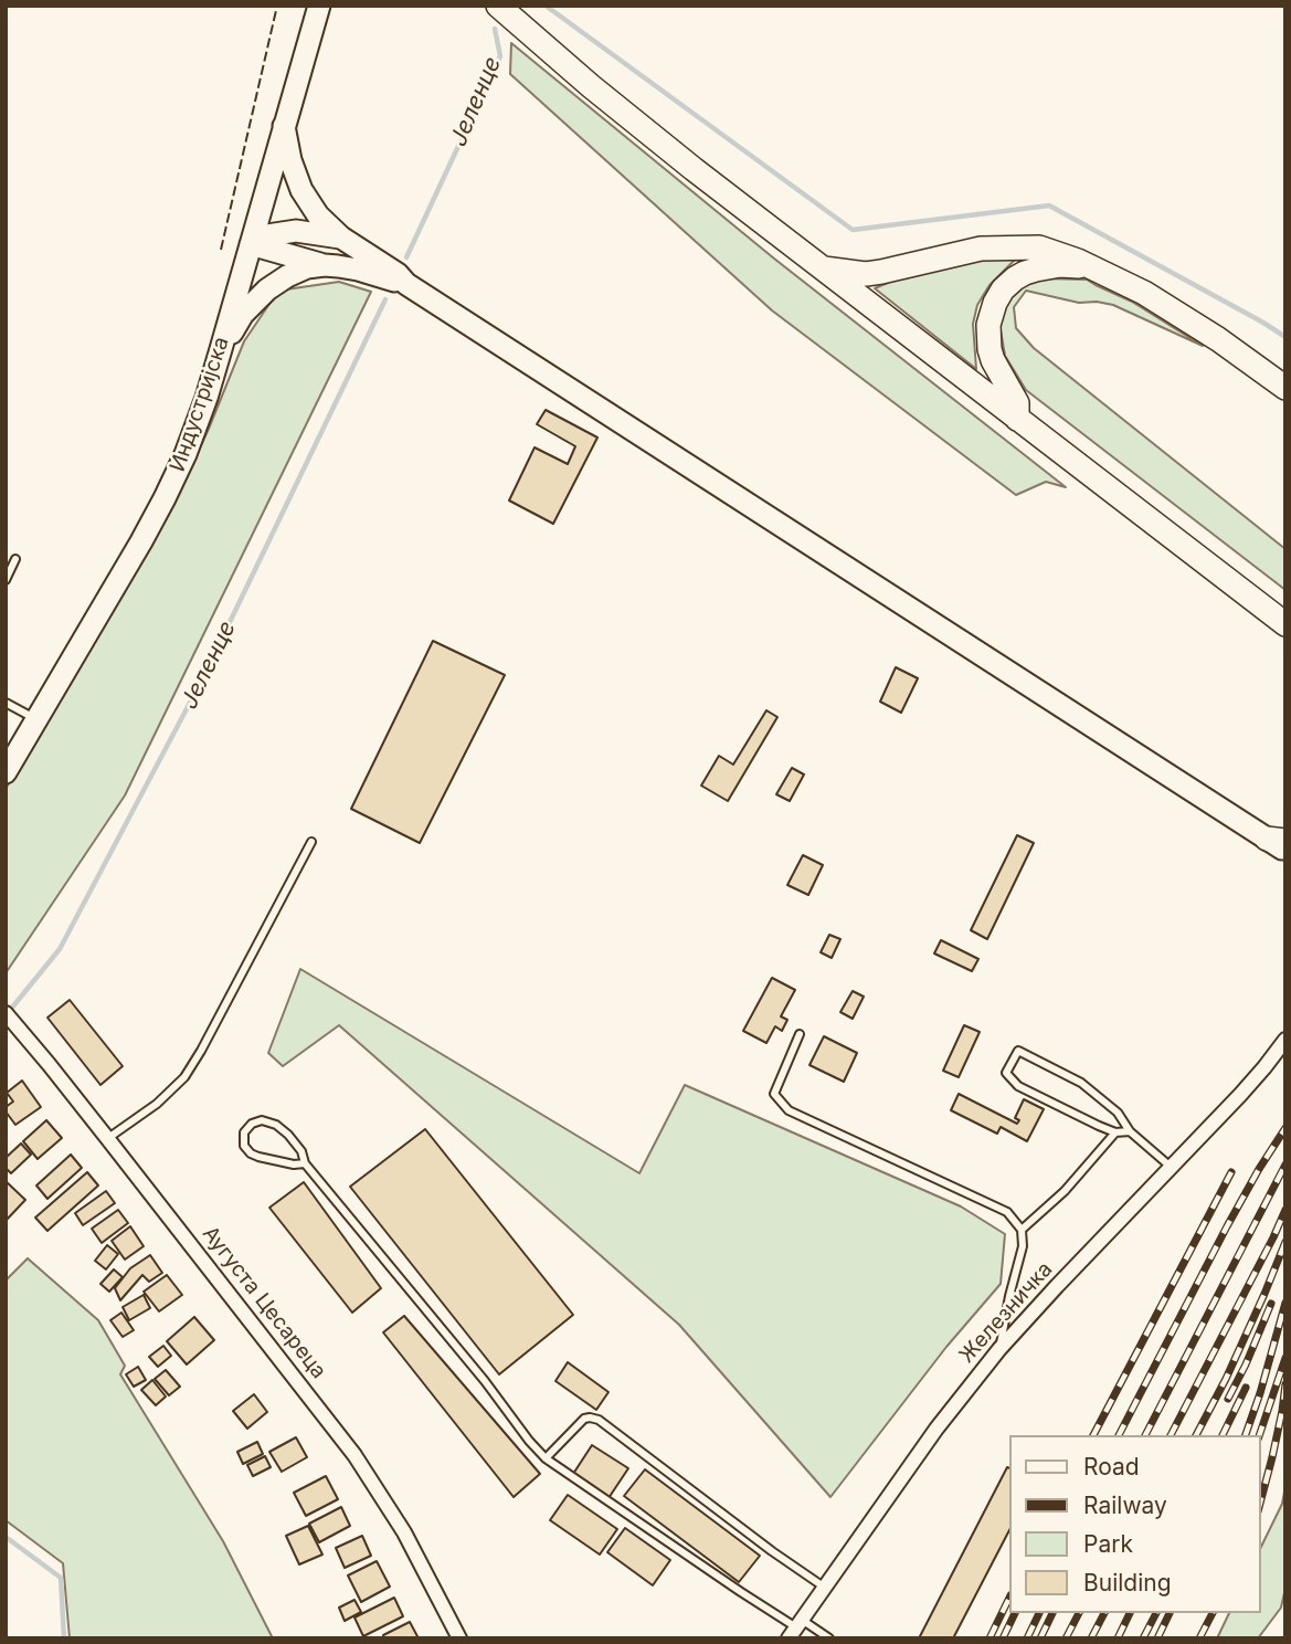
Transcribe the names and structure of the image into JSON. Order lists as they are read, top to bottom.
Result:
{
  "streets": {
    "main road": ["Индустријска"],
    "street": ["Аугуста Цесареца", "Железничка"]
  },
  "water": ["Јеленце"],
  "legend": [
    "Road",
    "Railway",
    "Park",
    "Building"
  ]
}
